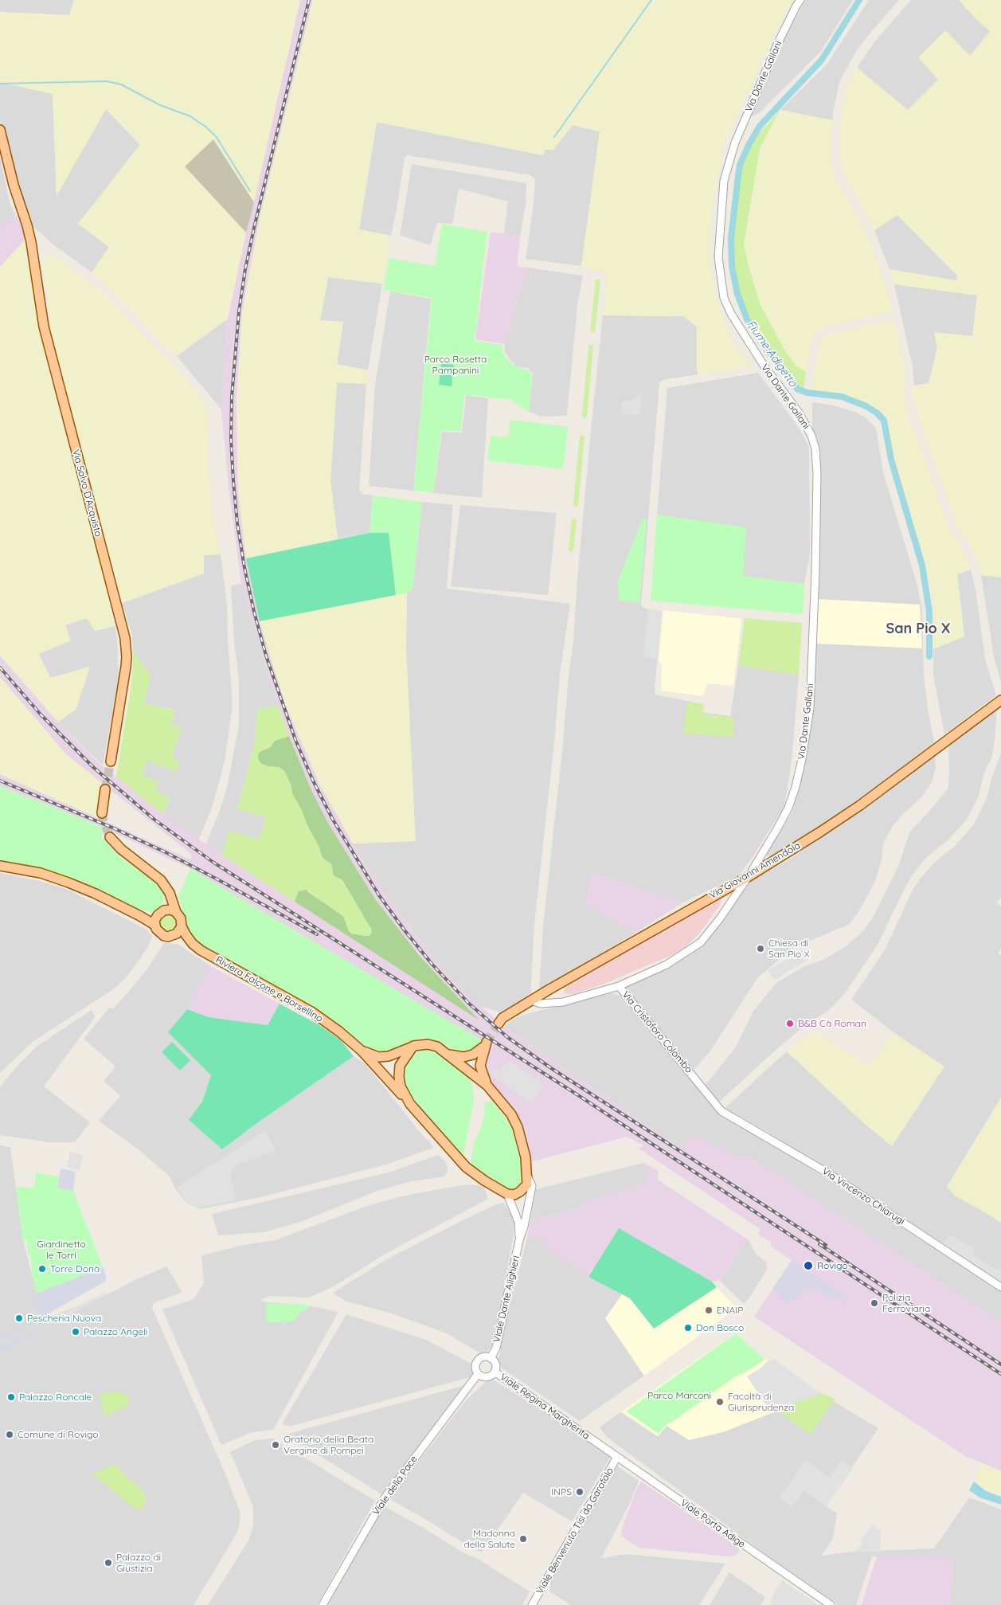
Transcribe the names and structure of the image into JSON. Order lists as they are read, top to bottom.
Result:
{
  "streets": {
    "main road": ["Via Salvo D'Acquisto", "Via Giovanni Amendola", "Riviera Falcone e Borsellino"],
    "street": [
      "Via Dante Gallani",
      "Via Cristoforo Colombo",
      "Via Vincenzo Chiarugi",
      "Viale Dante Alighieri",
      "Viale Regina Margherita",
      "Viale della Pace",
      "Viale Porta Adige",
      "Viale Benvenuto Tisi da Garofolo"
    ]
  },
  "crossings": [
    ["Via Dante Gallani", "Via Giovanni Amendola"],
    ["Via Dante Gallani", "Via Cristoforo Colombo"],
    ["Via Giovanni Amendola", "Via Cristoforo Colombo"],
    ["Via Cristoforo Colombo", "Via Vincenzo Chiarugi"],
    ["Viale Dante Alighieri", "Viale Regina Margherita"],
    ["Viale Dante Alighieri", "Viale della Pace"],
    ["Viale Regina Margherita", "Viale della Pace"],
    ["Viale Regina Margherita", "Viale Porta Adige"],
    ["Viale Porta Adige", "Viale Benvenuto Tisi da Garofolo"]
  ],
  "districts": ["San Pio X"],
  "water": ["Fiume Adigetto"],
  "parks": ["Parco Rosetta Pampanini", "Giardinetto le Torri", "Parco Marconi"],
  "places": [
    "Chiesa di San Pio X",
    "B&B Cà Roman",
    "Rovigo",
    "Torre Donà",
    "Polizia Ferroviaria",
    "ENAIP",
    "Pescheria Nuova",
    "Don Bosco",
    "Palazzo Angeli",
    "Palazzo Roncale",
    "Facoltà di Giurisprudenza",
    "Comune di Rovigo",
    "Oratorio della Beata Vergine di Pompei",
    "INPS",
    "Madonna della Salute",
    "Palazzo di Giustizia"
  ]
}
